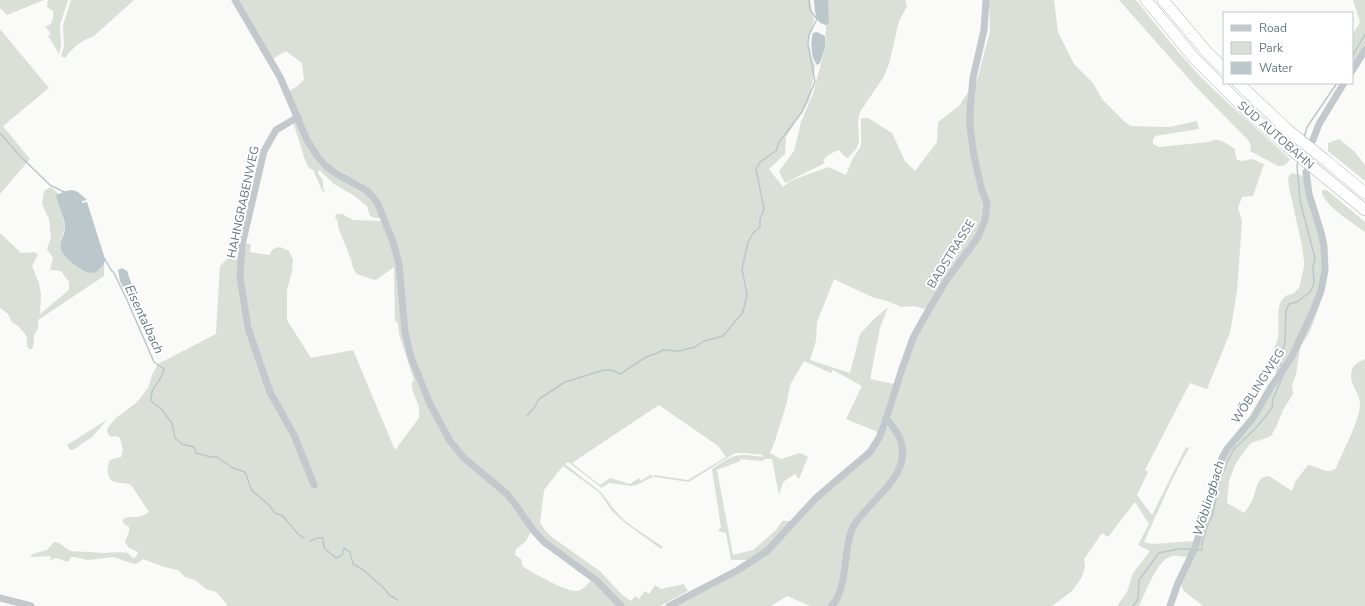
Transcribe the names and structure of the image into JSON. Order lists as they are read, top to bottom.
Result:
{
  "streets": {
    "highway": ["SÜD AUTOBAHN"],
    "street": ["HAHNGRABENWEG", "BADSTRASSE", "WÖBLINGWEG"]
  },
  "water": ["Eisentalbach", "Wöblingbach"],
  "legend": ["Road", "Park", "Water"]
}
